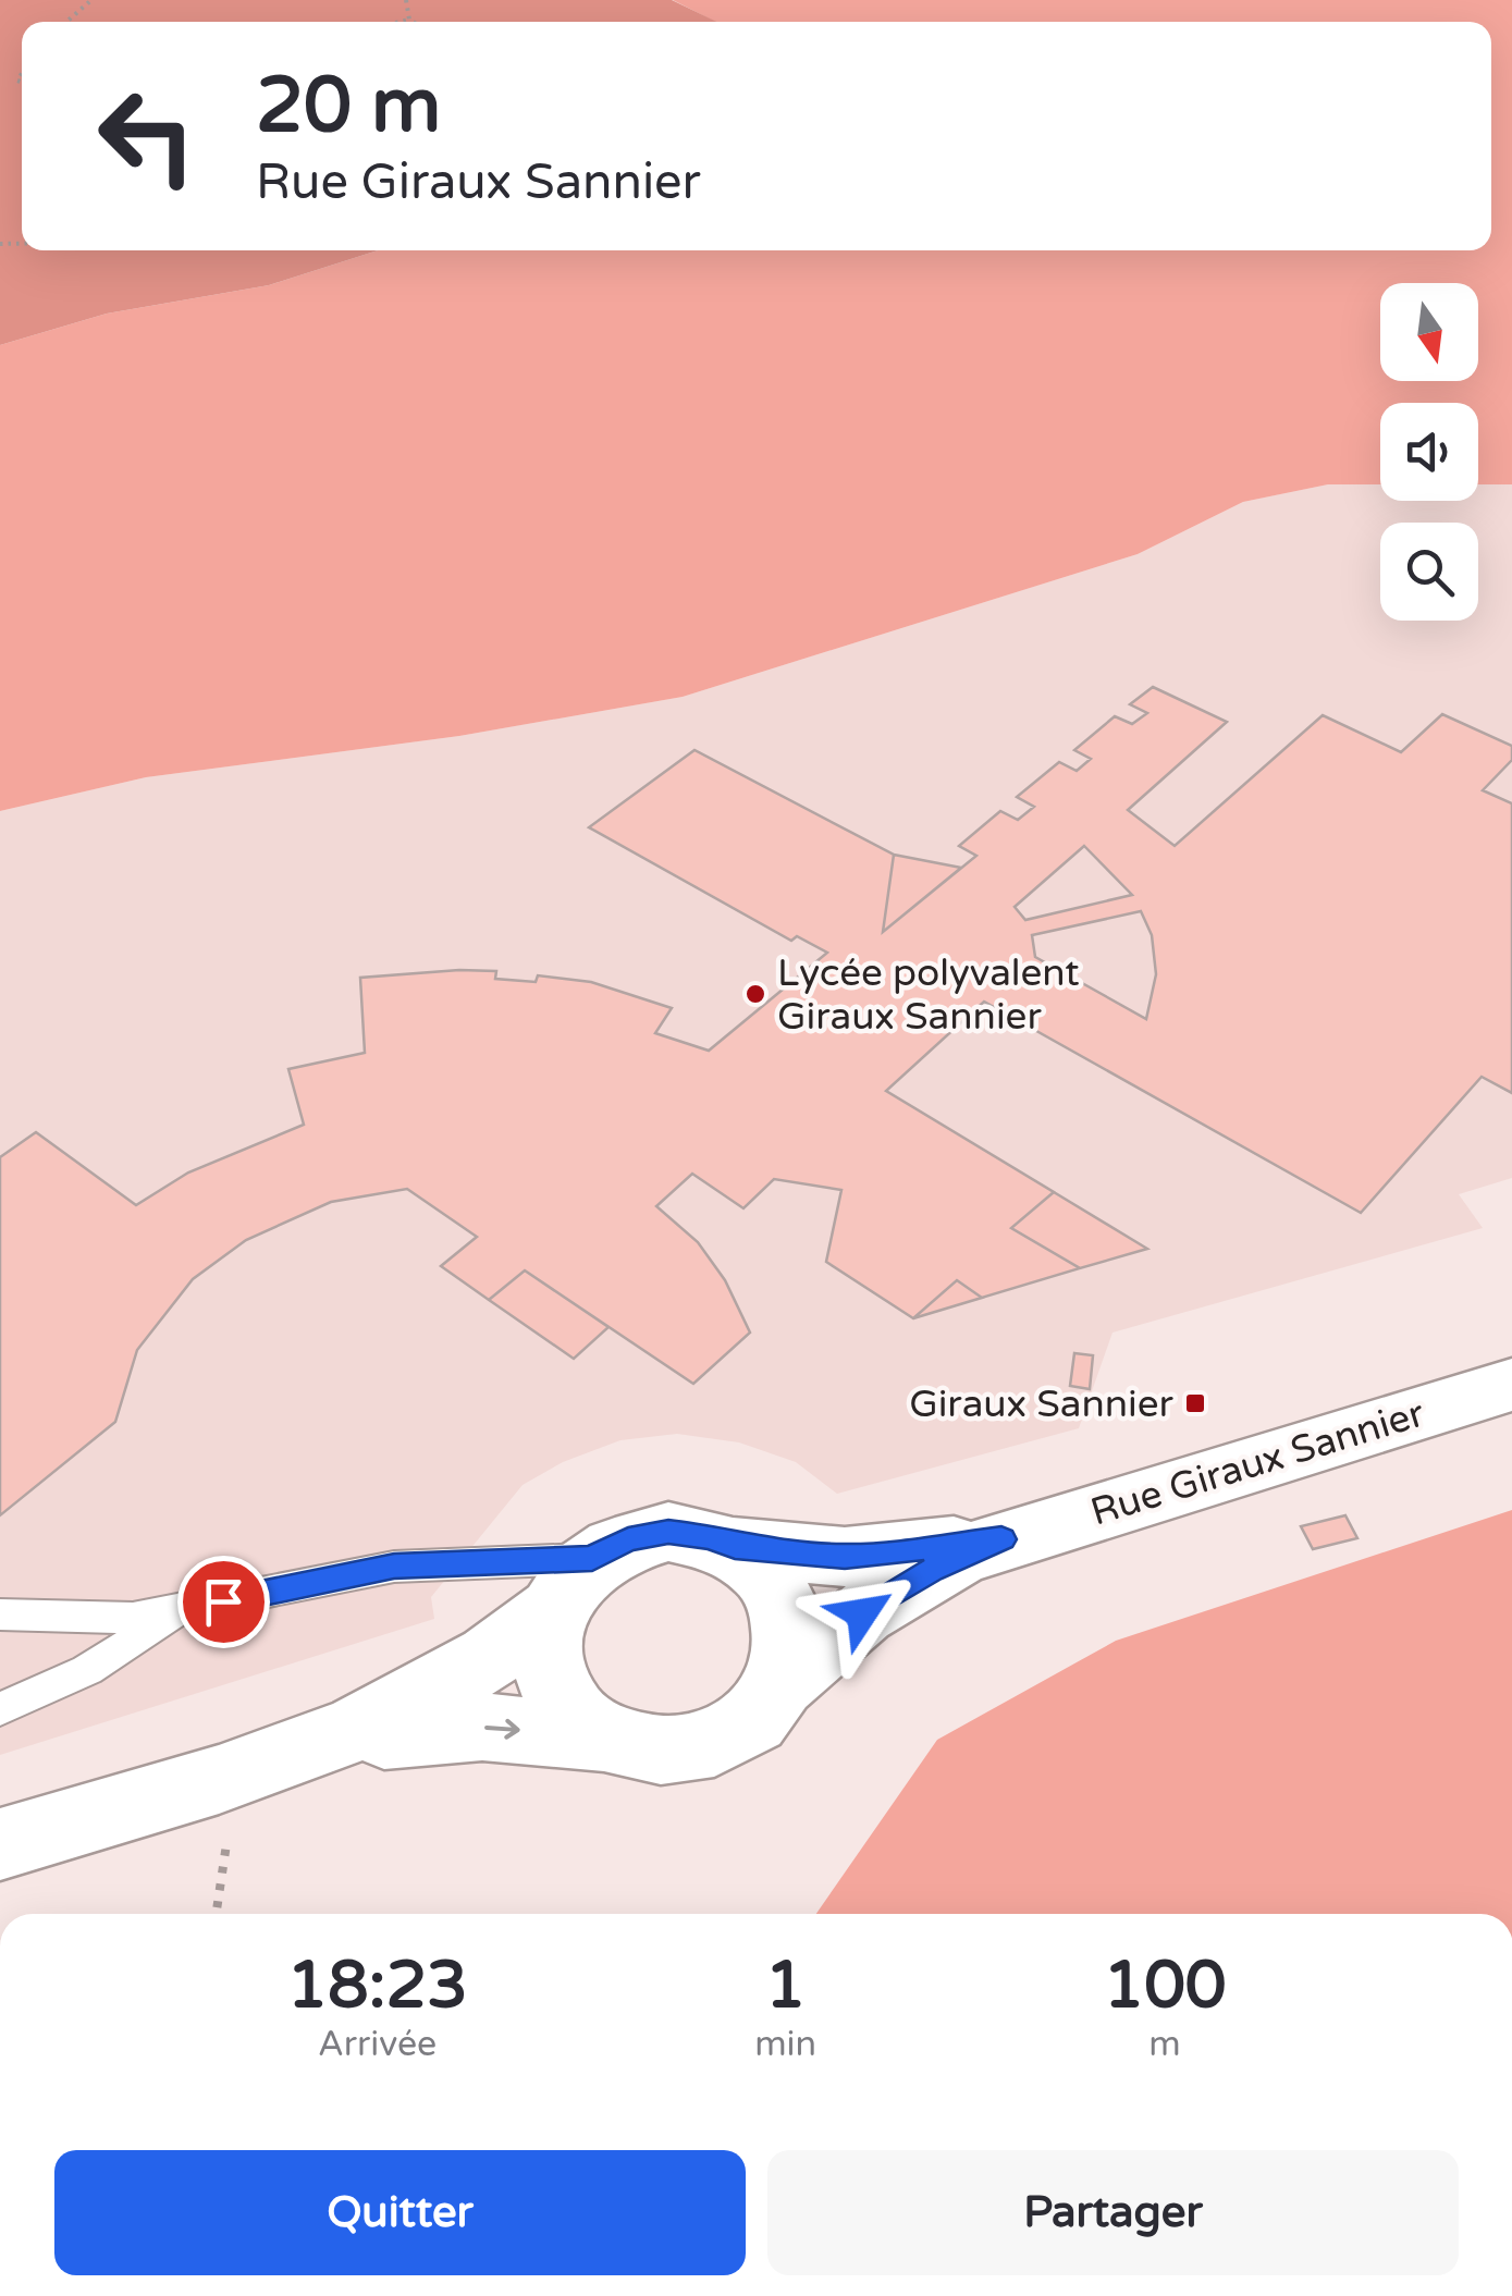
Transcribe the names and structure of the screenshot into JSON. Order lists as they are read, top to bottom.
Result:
{
  "streets": {
    "street": ["Rue Giraux Sannier"]
  },
  "places": {
    "other": ["Lycée polyvalent Giraux Sannier"],
    "transit": ["Giraux Sannier"]
  },
  "north": "bottom",
  "page": {
    "turn": ["20 m", "Rue Giraux Sannier"],
    "eta": [
      "18:23",
      "Arrivée",
      "1",
      "min",
      "100",
      "m"
    ],
    "buttons": ["Quitter", "Partager"]
  }
}
